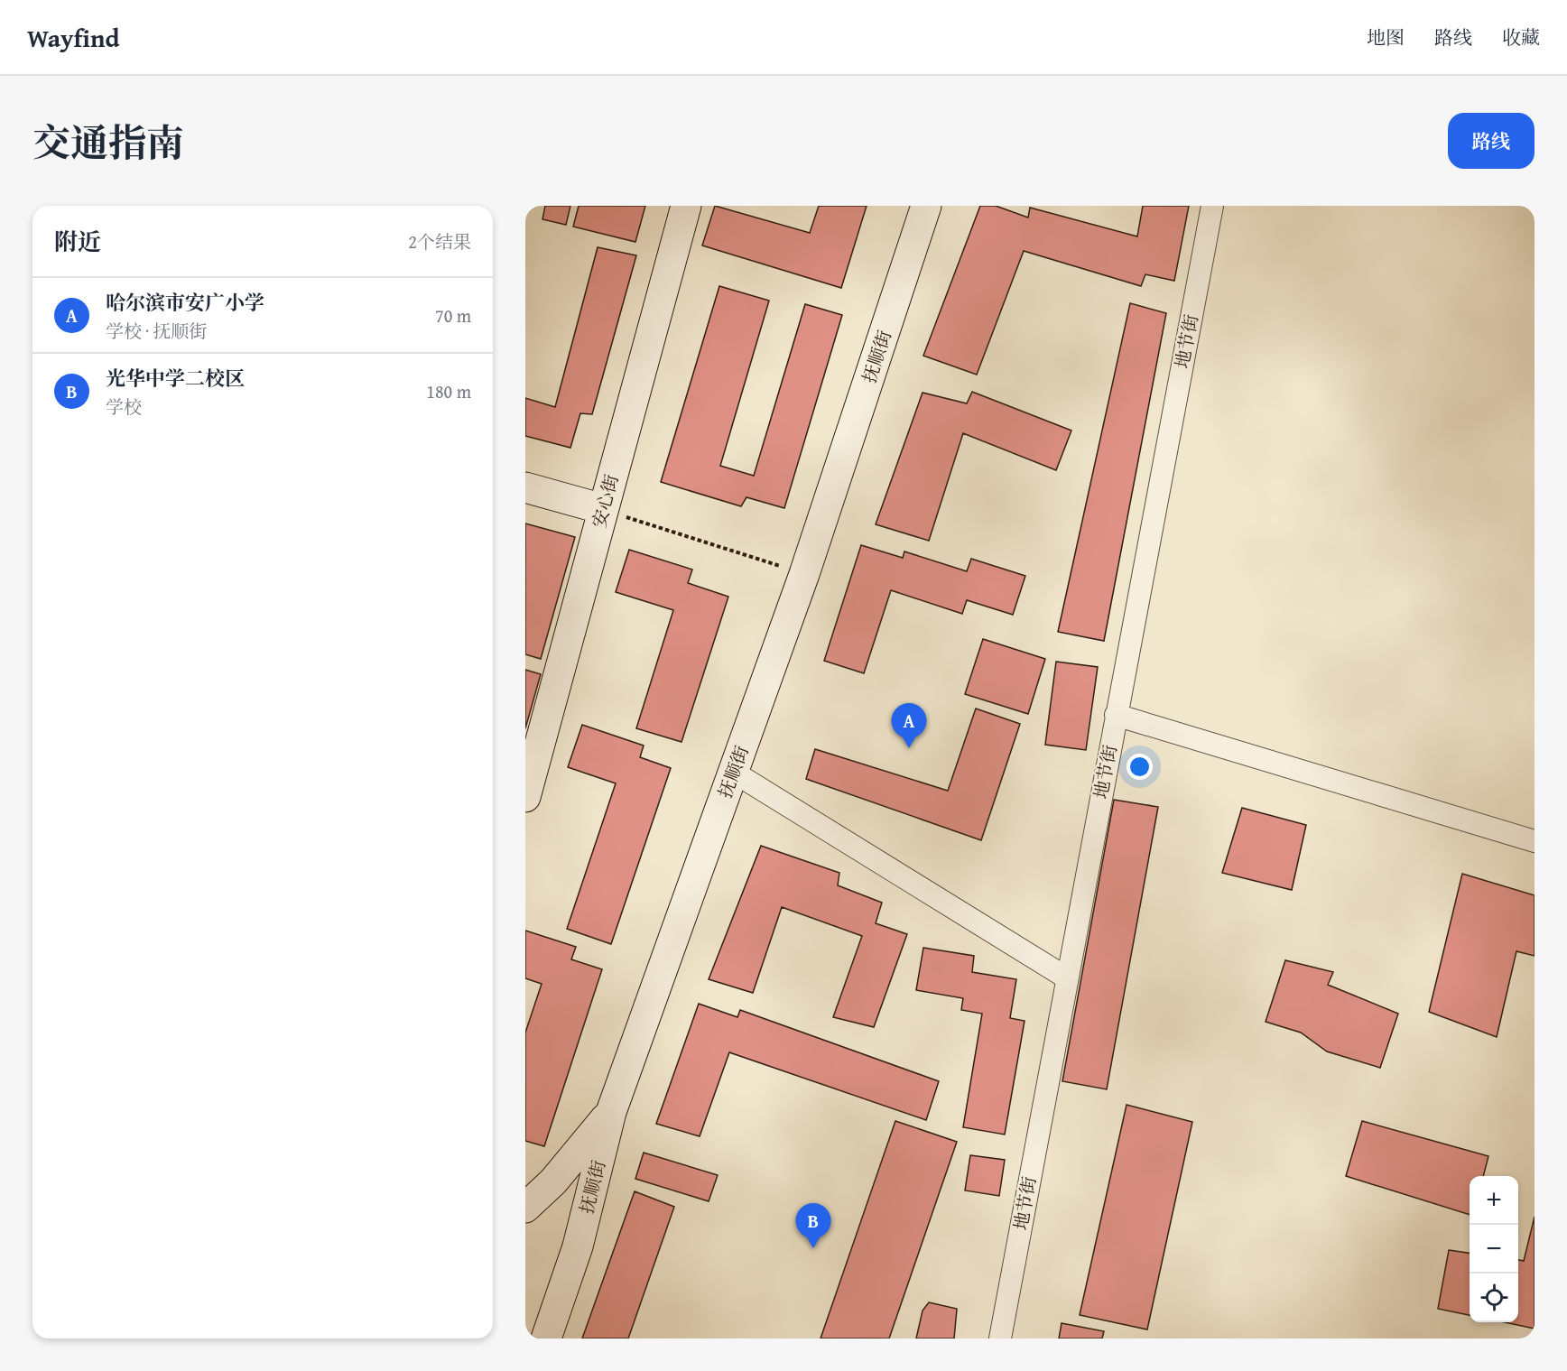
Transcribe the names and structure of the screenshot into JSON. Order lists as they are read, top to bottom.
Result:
{
  "streets": {
    "main road": ["抚顺街", "安心街"],
    "street": ["地节街"]
  },
  "page": {
    "header": "Wayfind",
    "nav": ["地图", "路线", "收藏"],
    "title": "交通指南",
    "buttons": "路线",
    "heading": ["附近", "2个结果"],
    "list": [
      {
        "mark": "A",
        "name": "哈尔滨市安广小学",
        "note": "学校 · 抚顺街",
        "value": "70 m"
      },
      {
        "mark": "B",
        "name": "光华中学二校区",
        "note": "学校",
        "value": "180 m"
      }
    ],
    "pins": ["A", "B"],
    "map_buttons": ["+", "−"]
  }
}
